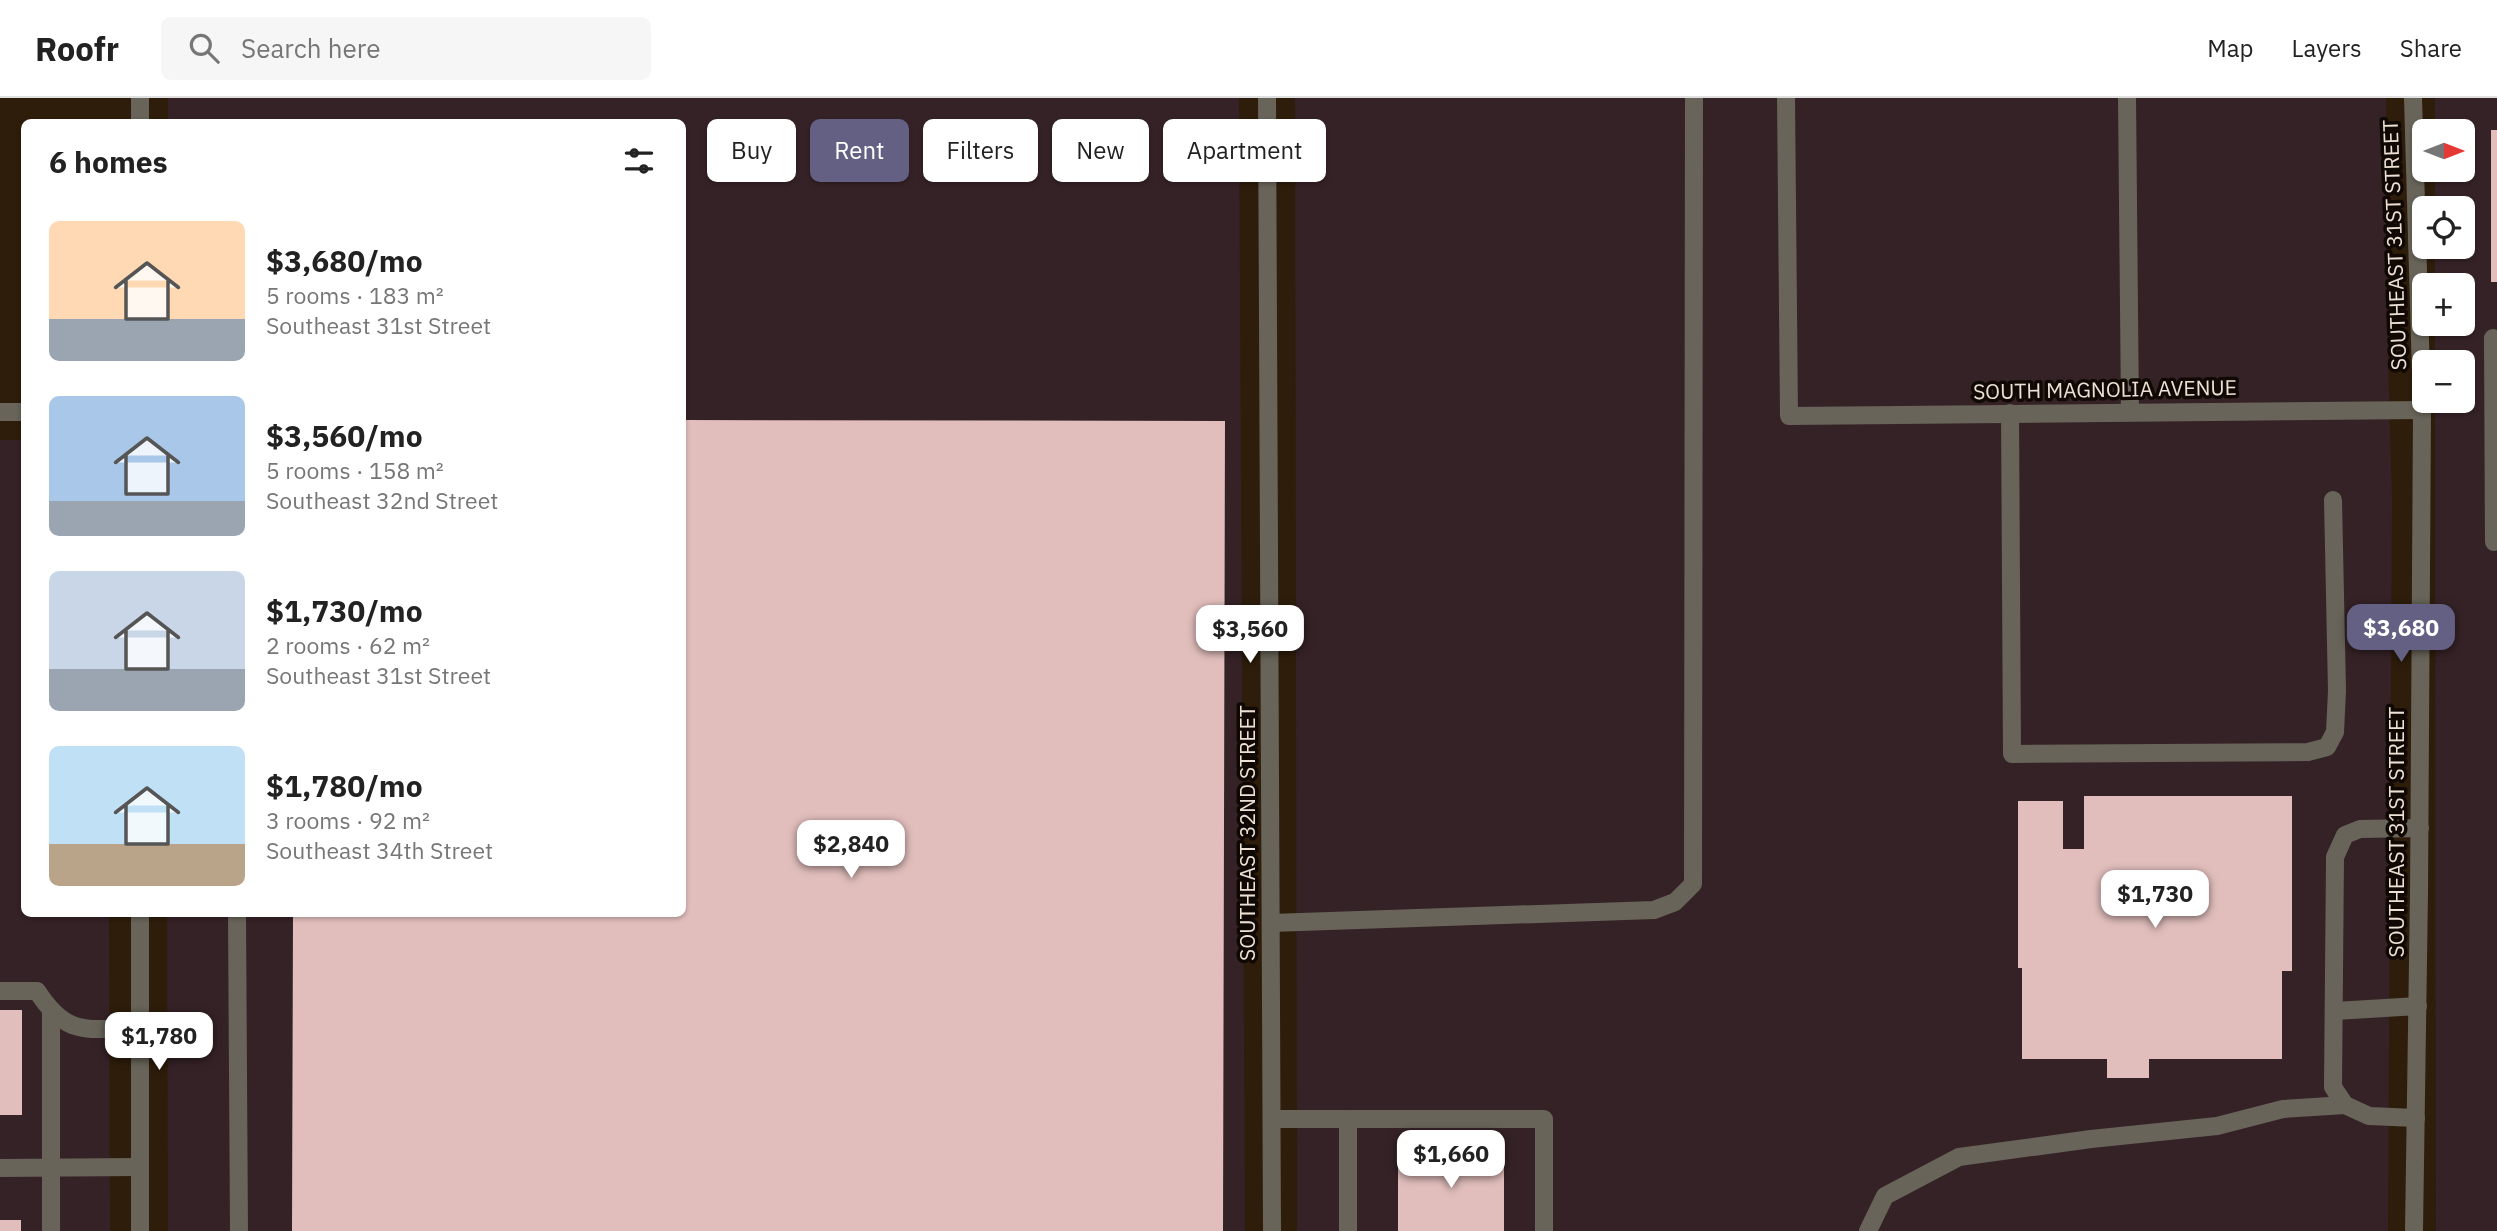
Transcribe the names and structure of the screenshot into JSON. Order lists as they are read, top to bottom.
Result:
{
  "streets": {
    "street": ["SOUTHEAST 31ST STREET", "SOUTH MAGNOLIA AVENUE", "SOUTHEAST 32ND STREET"]
  },
  "north": "right",
  "page": {
    "header": "Roofr",
    "search": "Search here",
    "nav": ["Map", "Layers", "Share"],
    "map_buttons": ["+", "−"],
    "chip": [
      "Buy",
      "Rent",
      "Filters",
      "New",
      "Apartment"
    ],
    "heading": "6 homes",
    "list": [
      {
        "name": "$3,680/mo",
        "note": "5 rooms · 183 m² · Southeast 31st Street"
      },
      {
        "name": "$3,560/mo",
        "note": "5 rooms · 158 m² · Southeast 32nd Street"
      },
      {
        "name": "$1,730/mo",
        "note": "2 rooms · 62 m² · Southeast 31st Street"
      },
      {
        "name": "$1,780/mo",
        "note": "3 rooms · 92 m² · Southeast 34th Street"
      }
    ],
    "price": [
      "$3,680",
      "$3,560",
      "$2,840",
      "$1,730",
      "$1,780",
      "$1,660"
    ]
  }
}
